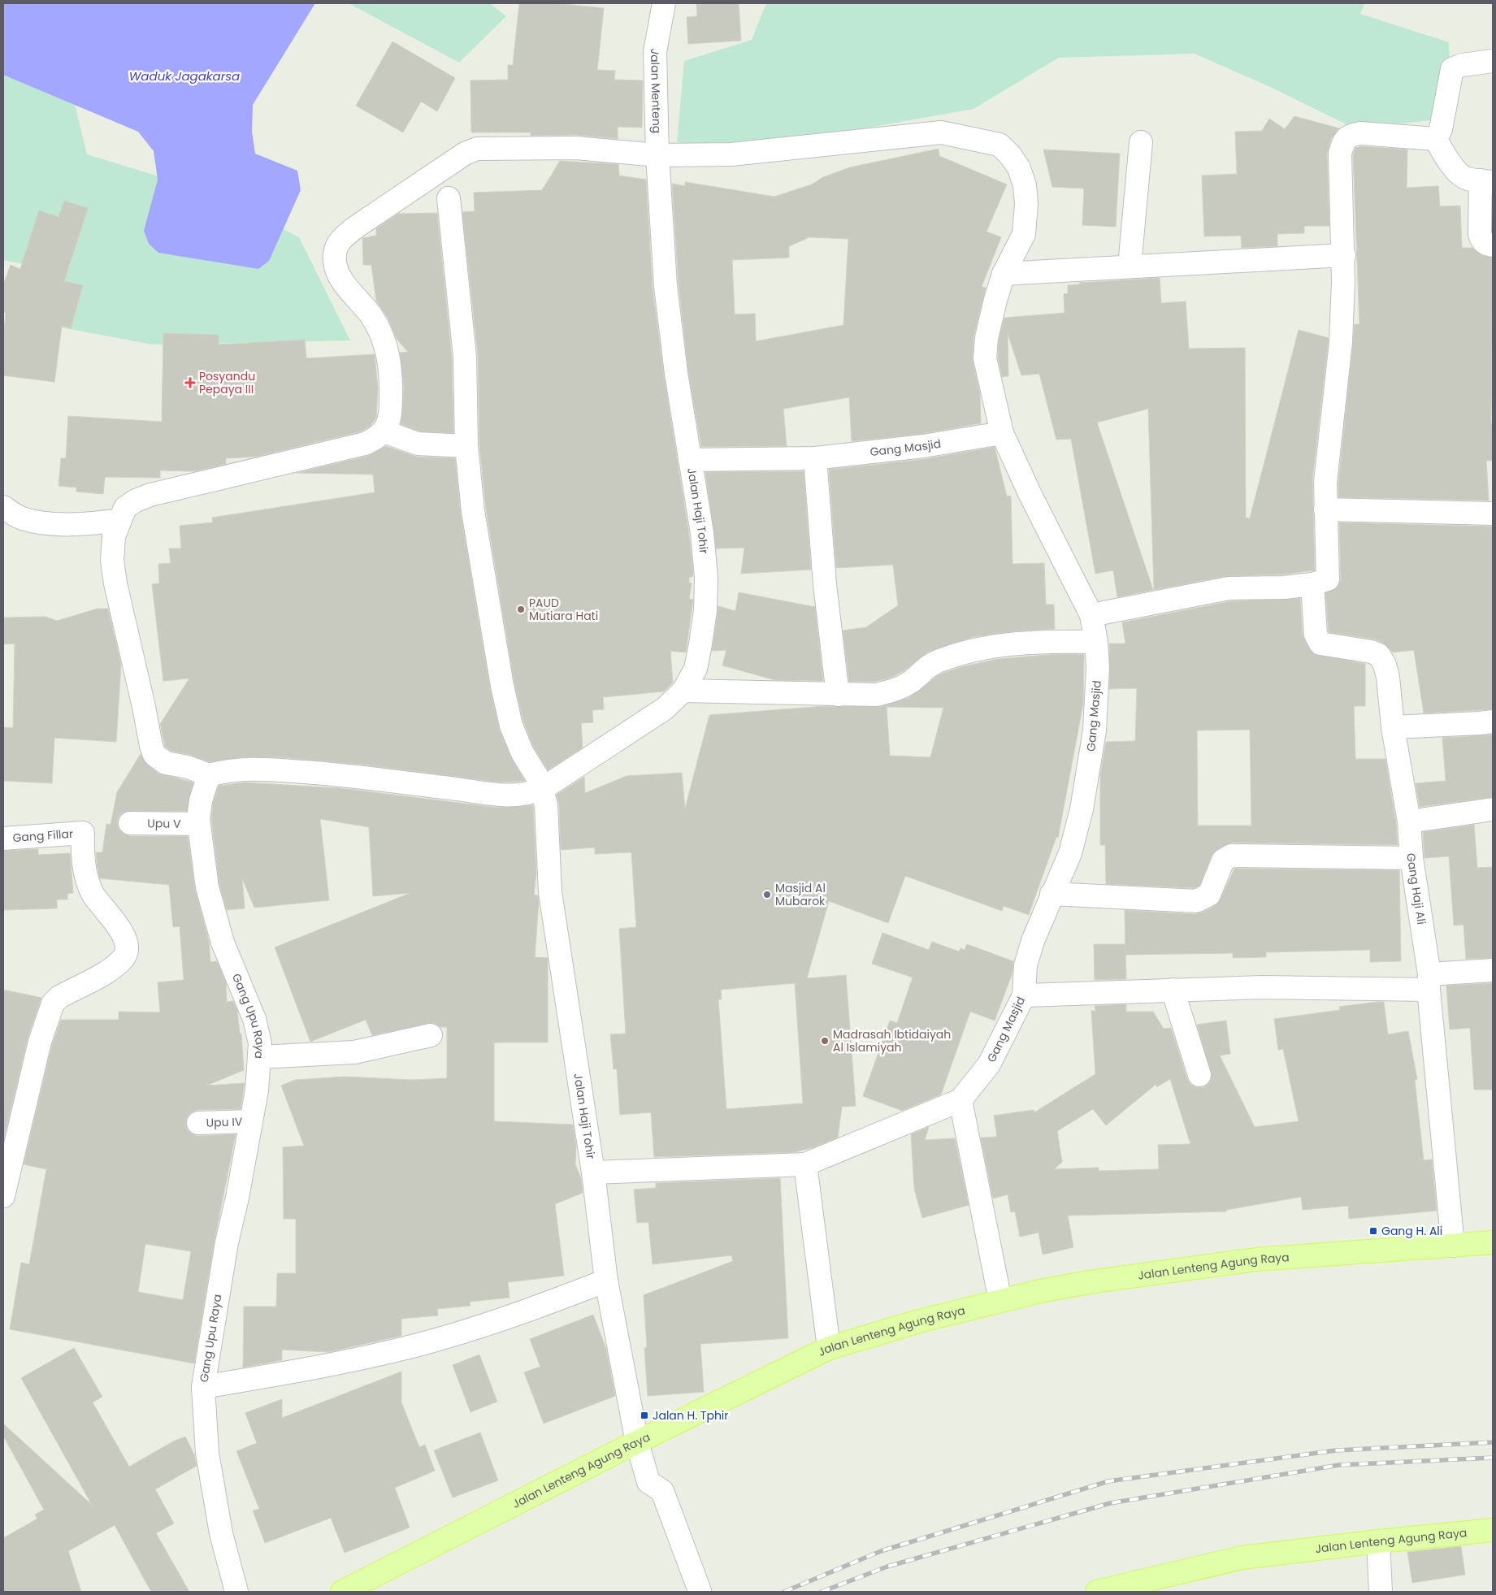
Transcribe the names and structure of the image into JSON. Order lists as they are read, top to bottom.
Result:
{
  "streets": {
    "main road": ["Jalan Lenteng Agung Raya"],
    "street": [
      "Jalan Menteng",
      "Gang Masjid",
      "Jalan Haji Tohir",
      "Upu V",
      "Gang Fillar",
      "Gang Haji Ali",
      "Gang Upu Raya",
      "Upu IV"
    ]
  },
  "crossings": [
    ["Jalan Menteng", "Jalan Haji Tohir"],
    ["Gang Masjid", "Jalan Haji Tohir"],
    ["Jalan Haji Tohir", "Jalan Lenteng Agung Raya"],
    ["Upu V", "Gang Upu Raya"],
    ["Gang Haji Ali", "Jalan Lenteng Agung Raya"],
    ["Gang Upu Raya", "Upu IV"]
  ],
  "water": ["Waduk Jagakarsa"],
  "places": {
    "health": ["Posyandu Pepaya III"],
    "other": ["PAUD Mutiara Hati", "Masjid Al Mubarok", "Madrasah Ibtidaiyah Al Islamiyah"],
    "transit": ["Gang H. Ali", "Jalan H. Tphir"]
  }
}
